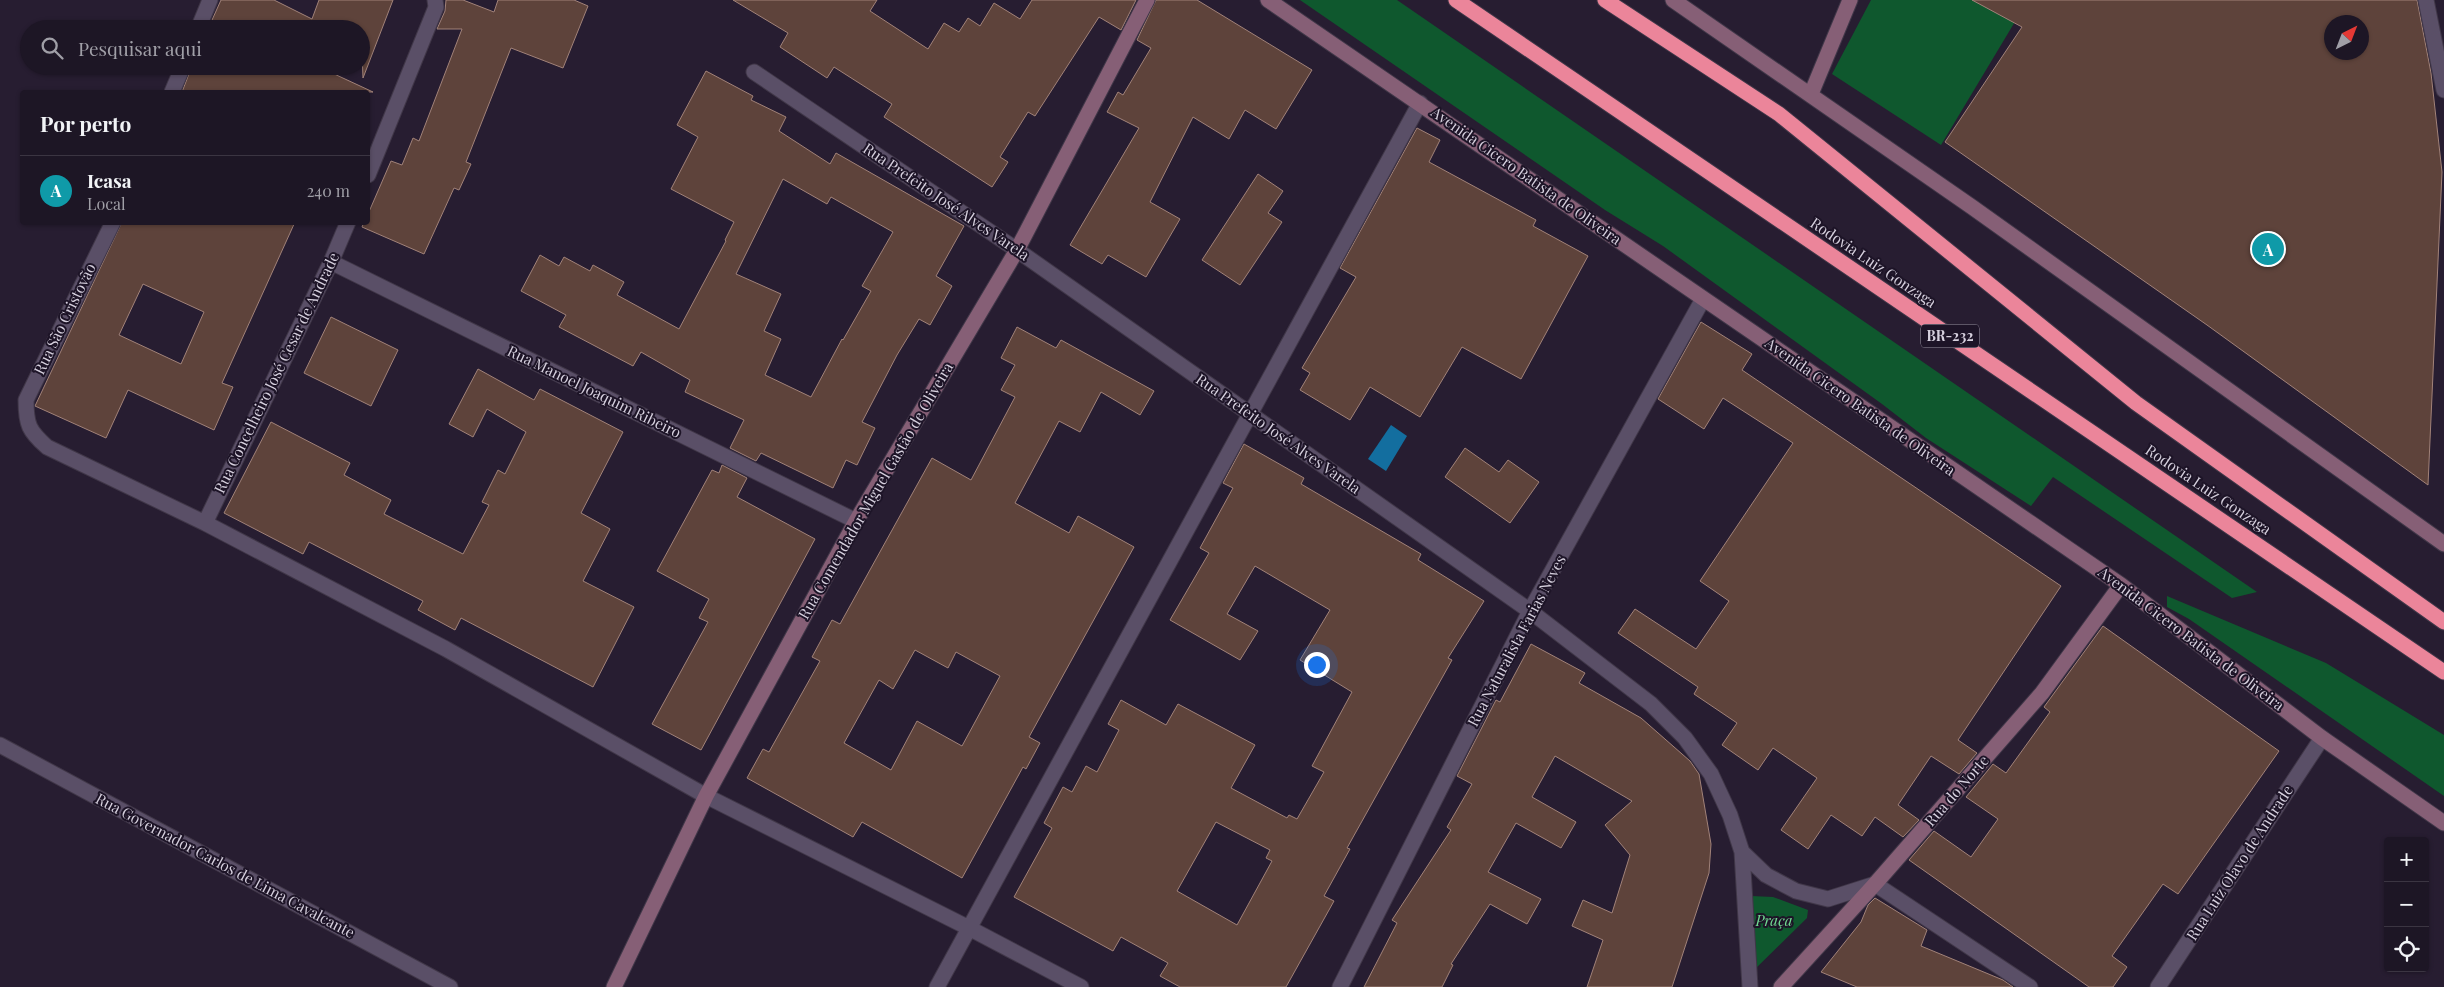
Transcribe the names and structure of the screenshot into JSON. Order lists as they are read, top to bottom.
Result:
{
  "streets": {
    "highway": ["Rodovia Luiz Gonzaga", "BR-232"],
    "main road": ["Avenida Cicero Batista de Oliveira", "Rua Comendador Miguel Gastão de Oliveira", "Rua do Norte"],
    "street": [
      "Rua Prefeito José Alves Varela",
      "Rua São Cristovão",
      "Rua Concelheiro José Cesar de Andrade",
      "Rua Manoel Joaquim Ribeiro",
      "Rua Naturalista Farias Neves",
      "Rua Luiz Olavo de Andrade",
      "Rua Governador Carlos de Lima Cavalcante"
    ]
  },
  "crossings": [
    ["Avenida Cicero Batista de Oliveira", "Rua Naturalista Farias Neves"],
    ["Avenida Cicero Batista de Oliveira", "Rua do Norte"],
    ["Avenida Cicero Batista de Oliveira", "Rua Luiz Olavo de Andrade"],
    ["Rua Prefeito José Alves Varela", "Rua Comendador Miguel Gastão de Oliveira"],
    ["Rua Prefeito José Alves Varela", "Rua Naturalista Farias Neves"],
    ["Rua Prefeito José Alves Varela", "Rua do Norte"],
    ["Rua São Cristovão", "Rua Concelheiro José Cesar de Andrade"],
    ["Rua Concelheiro José Cesar de Andrade", "Rua Manoel Joaquim Ribeiro"],
    ["Rua Manoel Joaquim Ribeiro", "Rua Comendador Miguel Gastão de Oliveira"]
  ],
  "parks": ["Praça"],
  "north": "top right",
  "page": {
    "search": "Pesquisar aqui",
    "heading": "Por perto",
    "list": [
      {
        "mark": "A",
        "name": "Icasa",
        "note": "Local",
        "value": "240 m"
      }
    ],
    "pins": "A",
    "map_buttons": ["+", "−"]
  }
}
